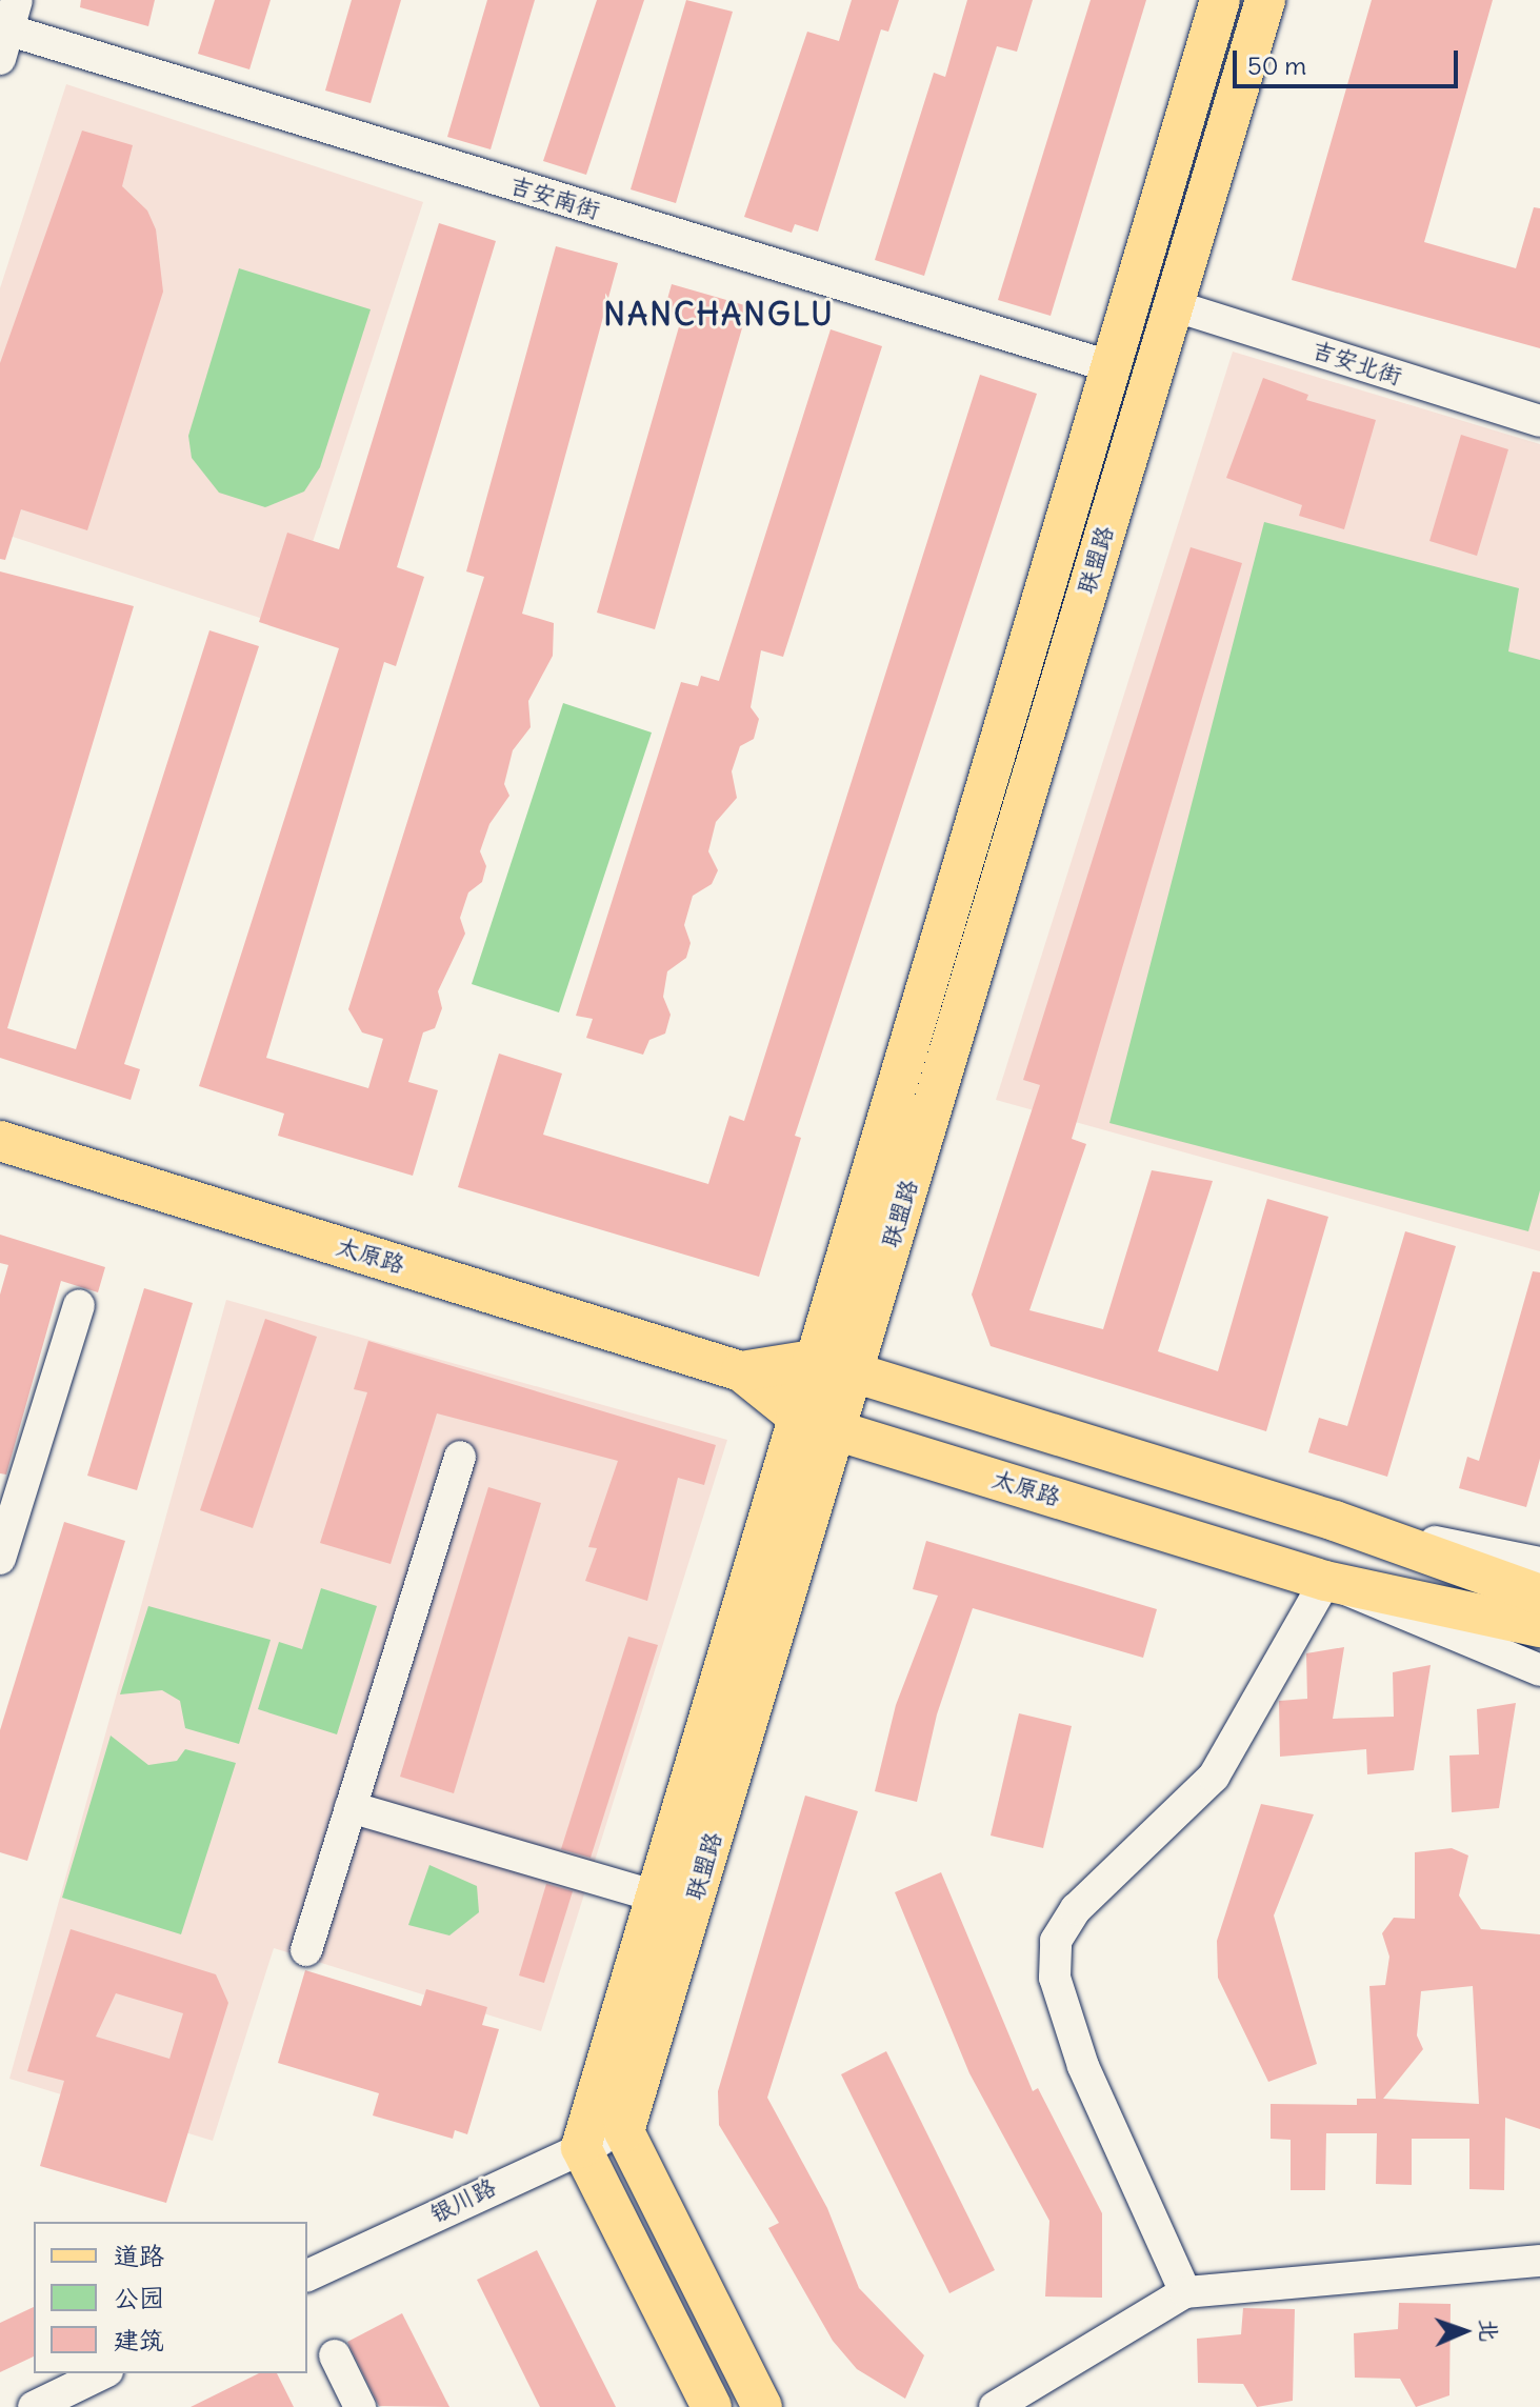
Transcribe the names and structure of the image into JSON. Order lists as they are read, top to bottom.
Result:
{
  "streets": {
    "main road": ["联盟路", "太原路"],
    "street": ["吉安南街", "吉安北街", "银川路"]
  },
  "crossings": [
    ["吉安南街", "联盟路"],
    ["吉安北街", "联盟路"],
    ["联盟路", "太原路"],
    ["联盟路", "银川路"]
  ],
  "districts": ["NANCHANGLU"],
  "legend": ["道路", "公园", "建筑"],
  "scale_bar": "50 m",
  "north": "right"
}
